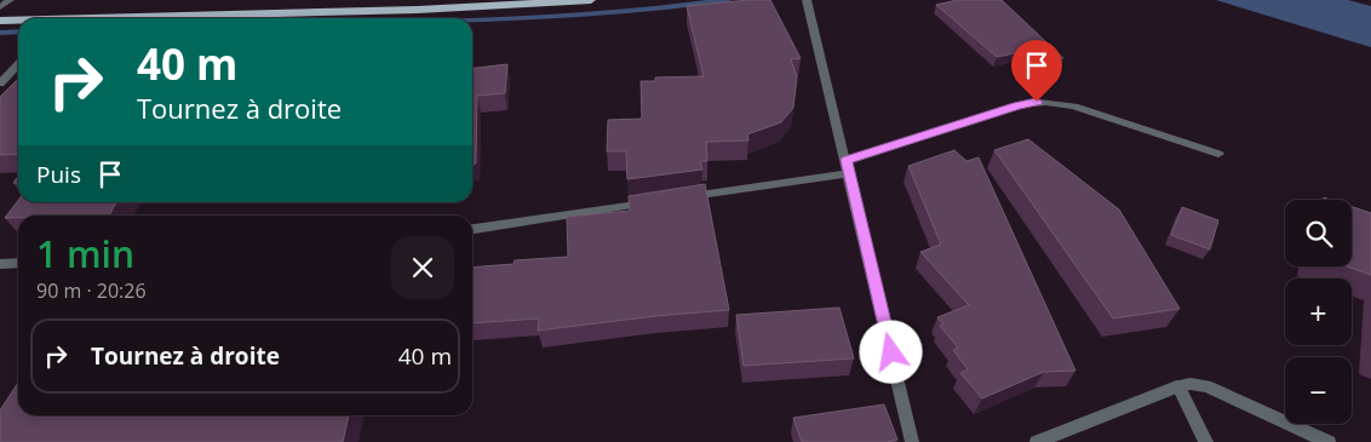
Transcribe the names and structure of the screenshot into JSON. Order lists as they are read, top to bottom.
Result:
{
  "page": {
    "turn": ["40 m", "Tournez à droite"],
    "then": "Puis",
    "map_buttons": ["+", "−"],
    "heading": ["1 min", "90 m · 20:26"],
    "list": [
      {
        "name": "Tournez à droite",
        "value": "40 m"
      }
    ]
  }
}
